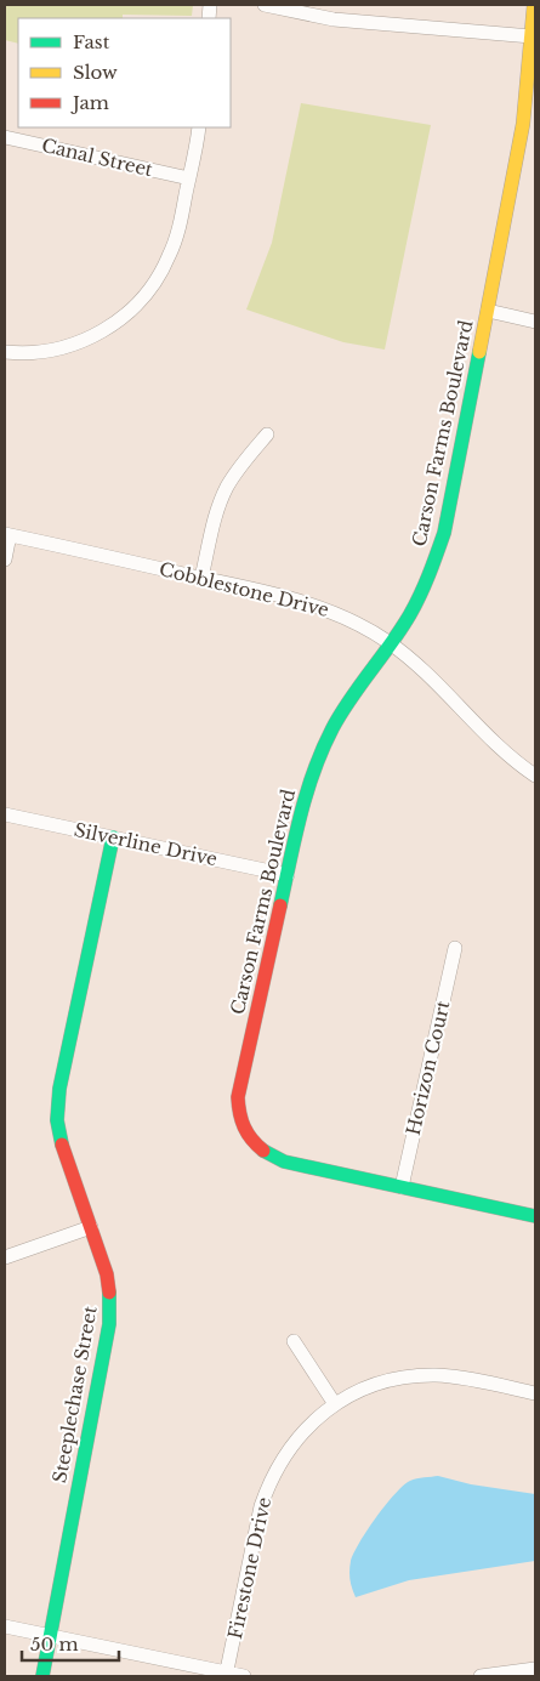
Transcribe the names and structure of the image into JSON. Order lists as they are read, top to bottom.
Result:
{
  "streets": {
    "street": [
      "Canal Street",
      "Carson Farms Boulevard",
      "Cobblestone Drive",
      "Silverline Drive",
      "Horizon Court",
      "Steeplechase Street",
      "Firestone Drive"
    ]
  },
  "crossings": [
    ["Carson Farms Boulevard", "Cobblestone Drive"],
    ["Carson Farms Boulevard", "Silverline Drive"],
    ["Carson Farms Boulevard", "Horizon Court"],
    ["Silverline Drive", "Steeplechase Street"]
  ],
  "legend": ["Fast", "Slow", "Jam"],
  "scale_bar": "50 m"
}
